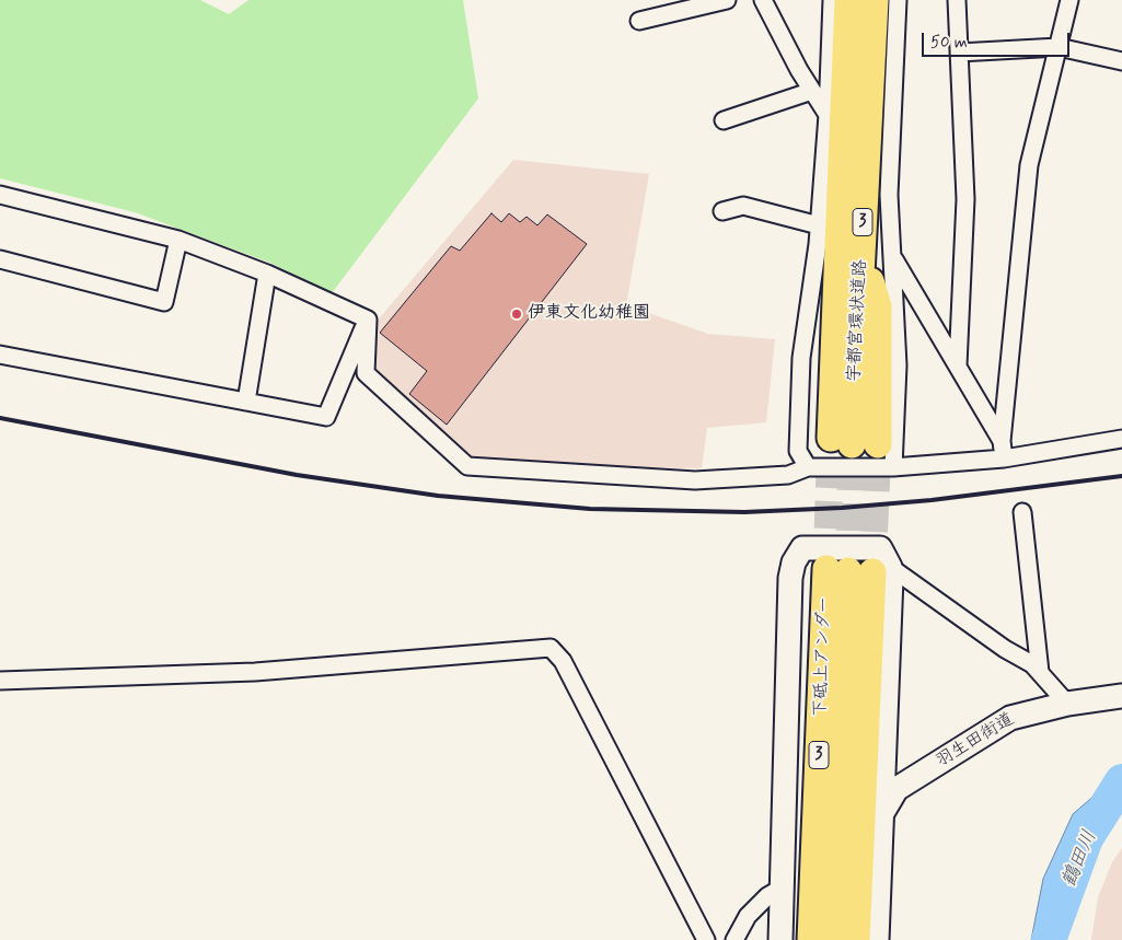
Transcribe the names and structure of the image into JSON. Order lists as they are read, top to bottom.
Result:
{
  "streets": {
    "main road": [
      "3",
      "宇都宮環状道路",
      "下砥上アンダー",
      "羽生田街道"
    ]
  },
  "crossings": [
    ["3", "宇都宮環状道路"],
    ["3", "下砥上アンダー"]
  ],
  "water": ["鶴田川"],
  "places": ["伊東文化幼稚園"],
  "scale_bar": "50 m"
}
